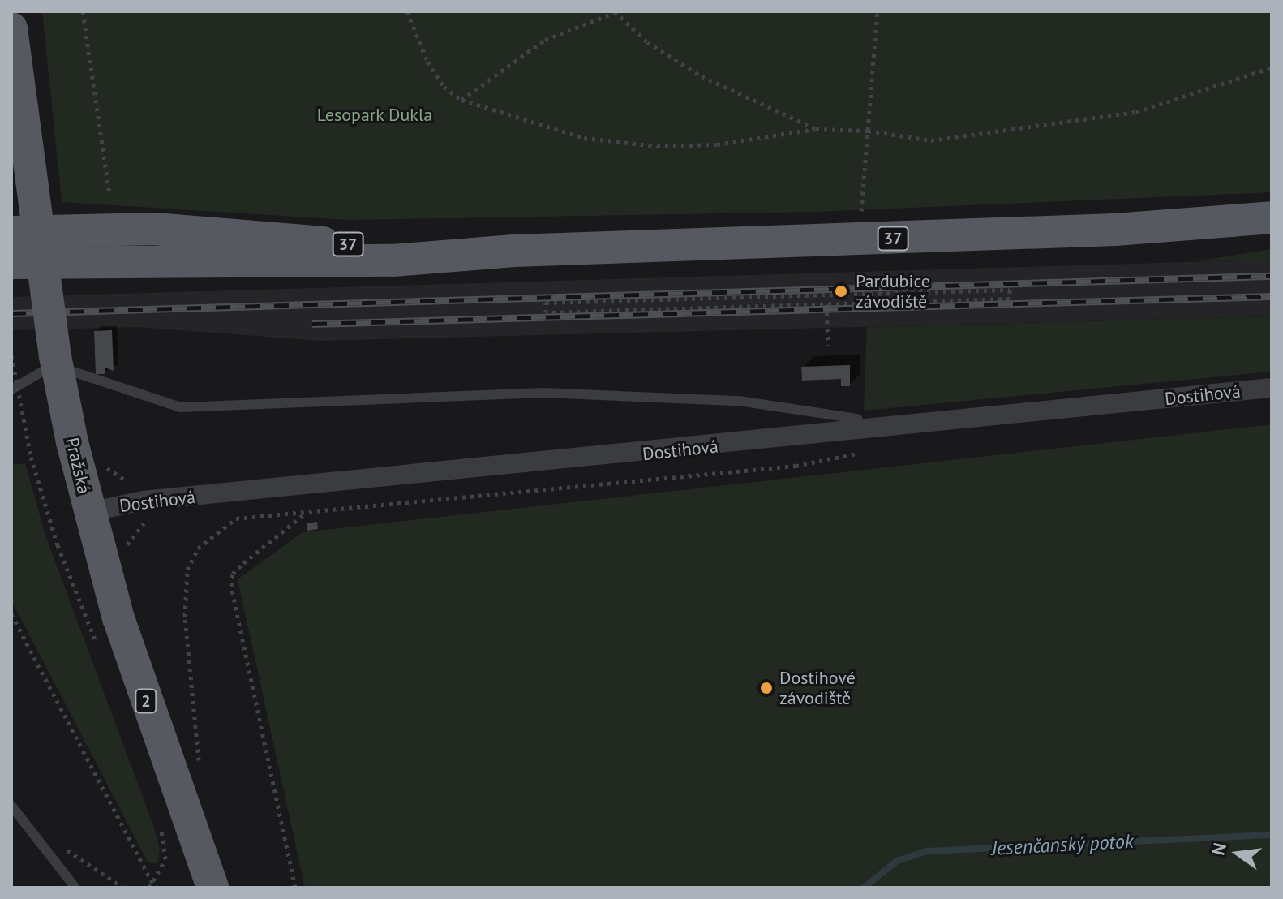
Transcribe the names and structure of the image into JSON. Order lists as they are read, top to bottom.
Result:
{
  "streets": {
    "main road": ["37", "Pražská", "2"],
    "street": ["Dostihová"]
  },
  "crossings": [
    ["Dostihová", "Pražská"]
  ],
  "water": ["Jesenčanský potok"],
  "parks": ["Lesopark Dukla"],
  "places": ["Pardubice závodiště", "Dostihové závodiště"],
  "north": "left"
}
